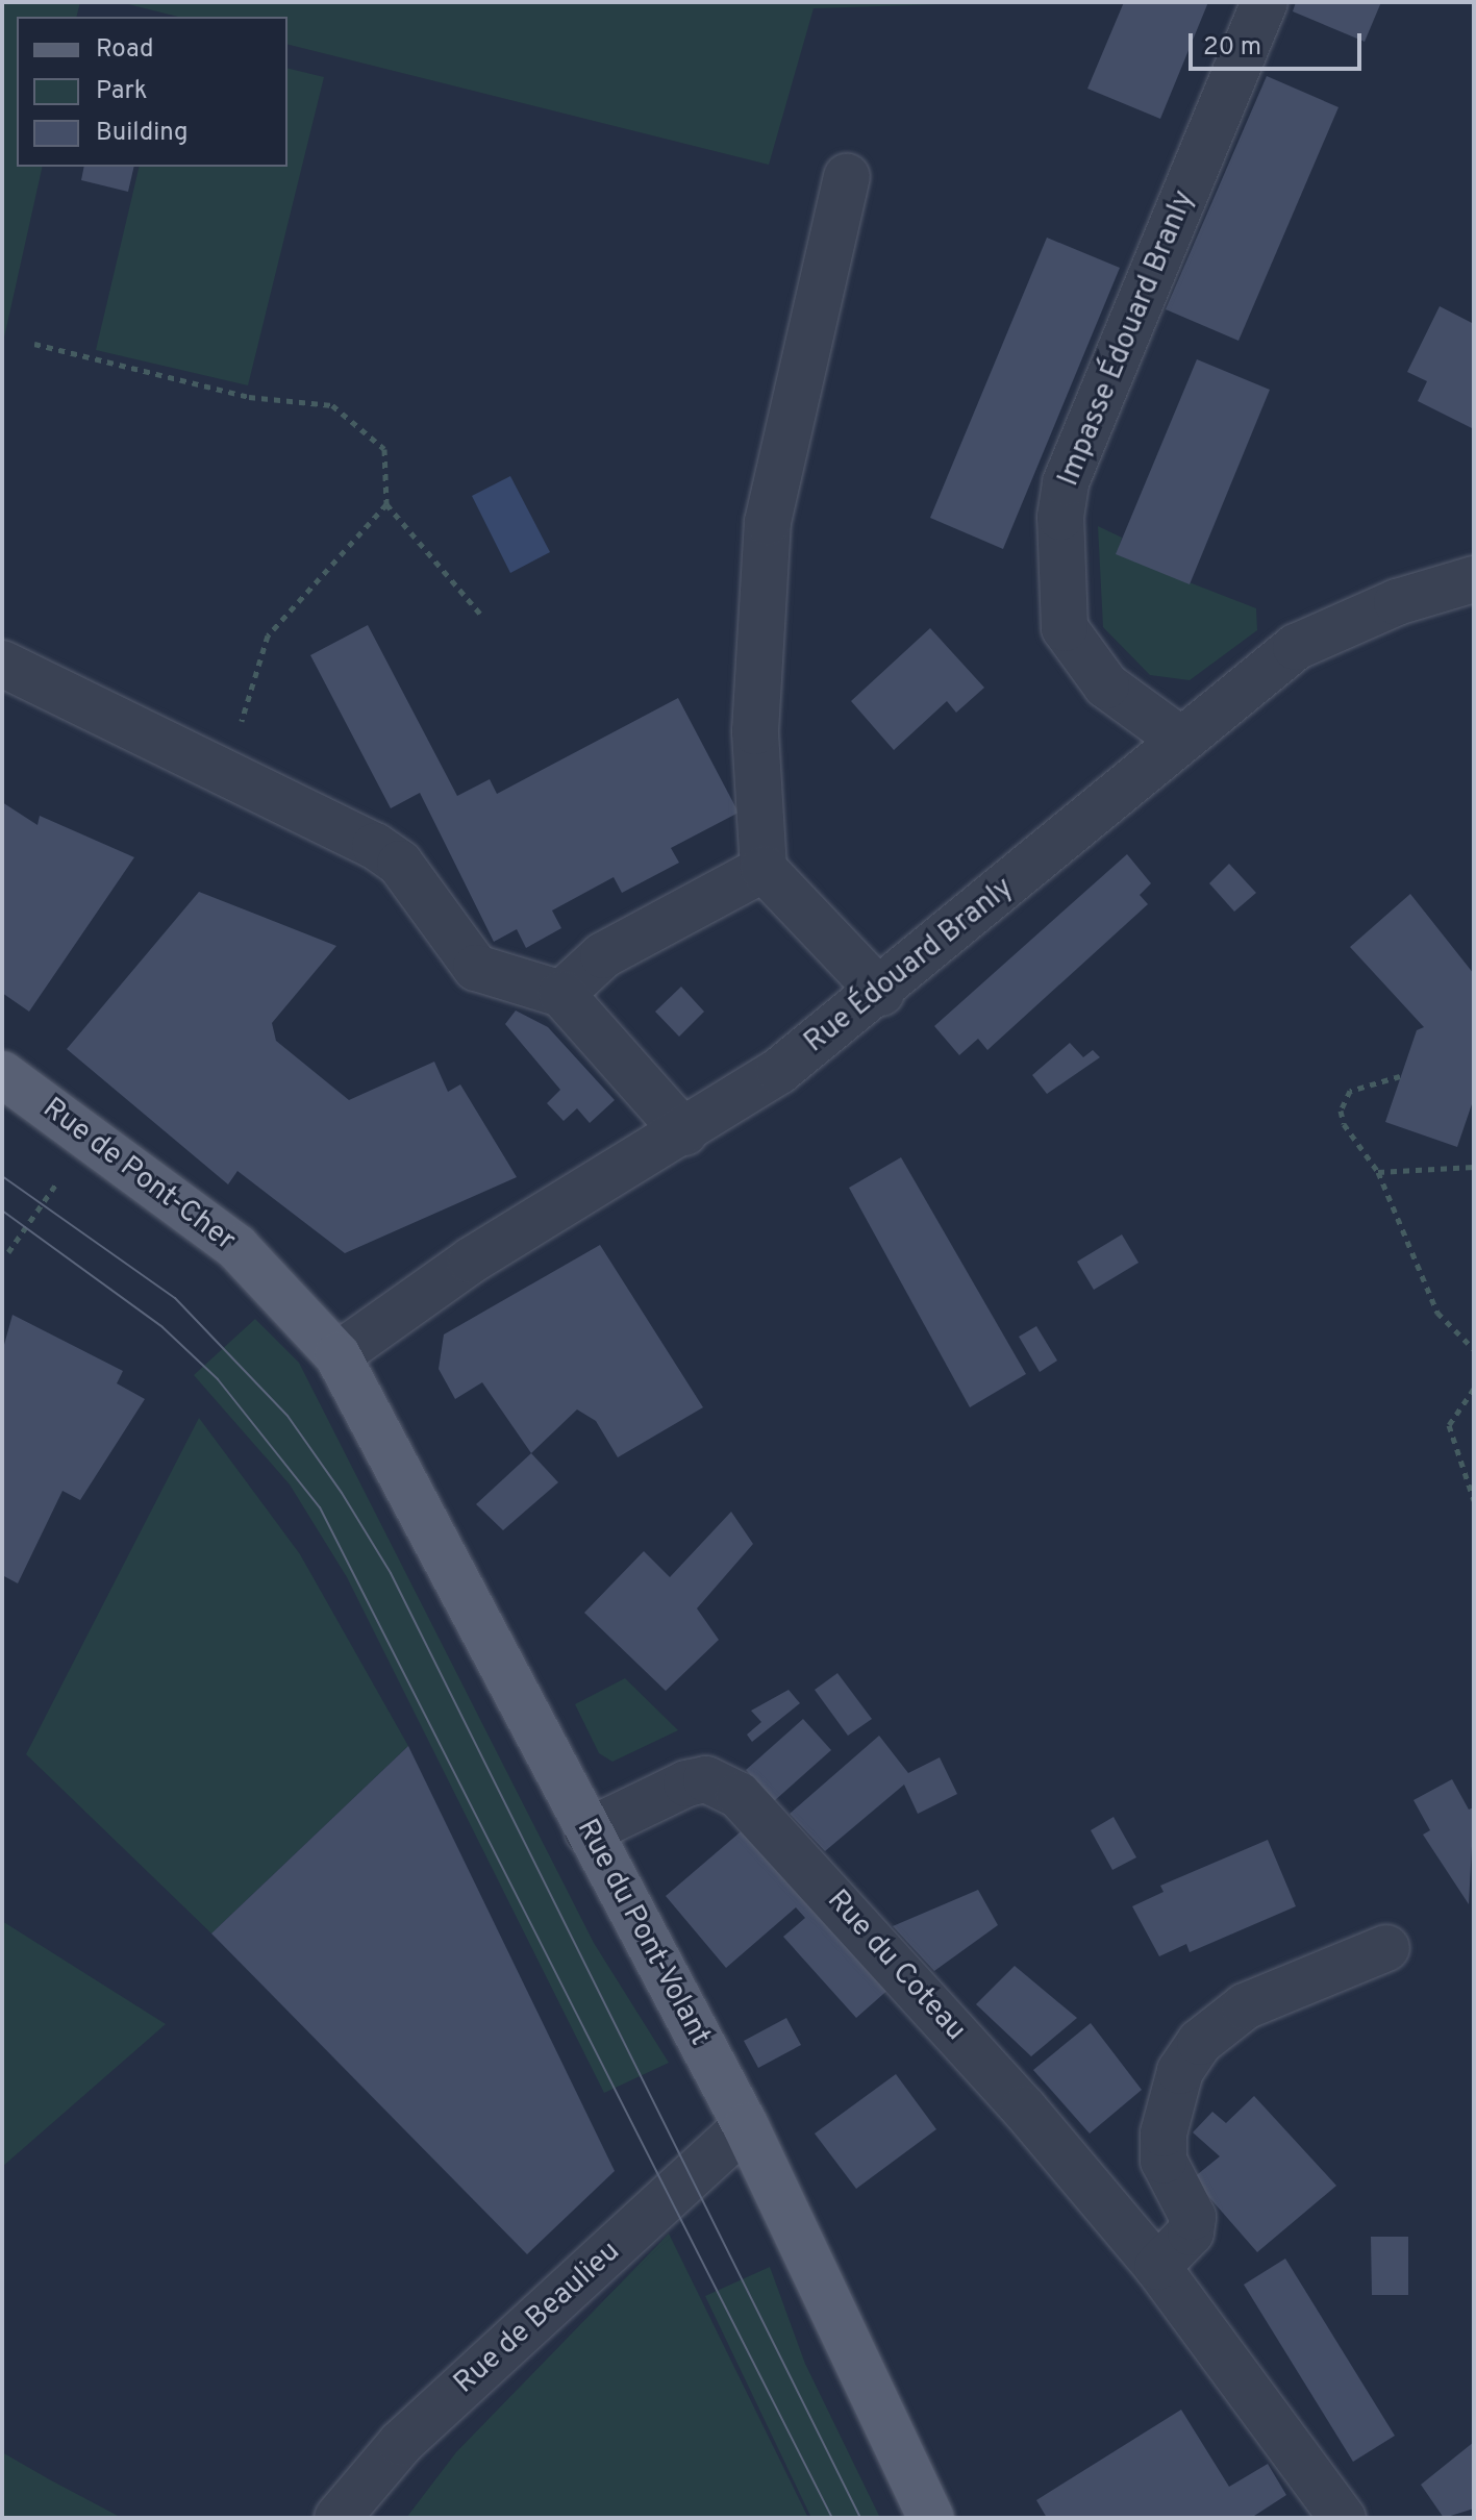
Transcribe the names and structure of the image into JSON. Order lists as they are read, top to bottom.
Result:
{
  "streets": {
    "main road": ["Rue de Pont-Cher", "Rue du Pont-Volant"],
    "street": [
      "Impasse Édouard Branly",
      "Rue Édouard Branly",
      "Rue du Coteau",
      "Rue de Beaulieu"
    ]
  },
  "crossings": [
    ["Impasse Édouard Branly", "Rue Édouard Branly"],
    ["Rue Édouard Branly", "Rue de Pont-Cher"],
    ["Rue Édouard Branly", "Rue du Pont-Volant"],
    ["Rue de Pont-Cher", "Rue du Pont-Volant"],
    ["Rue du Pont-Volant", "Rue du Coteau"],
    ["Rue du Pont-Volant", "Rue de Beaulieu"]
  ],
  "legend": ["Road", "Park", "Building"],
  "scale_bar": "20 m"
}
